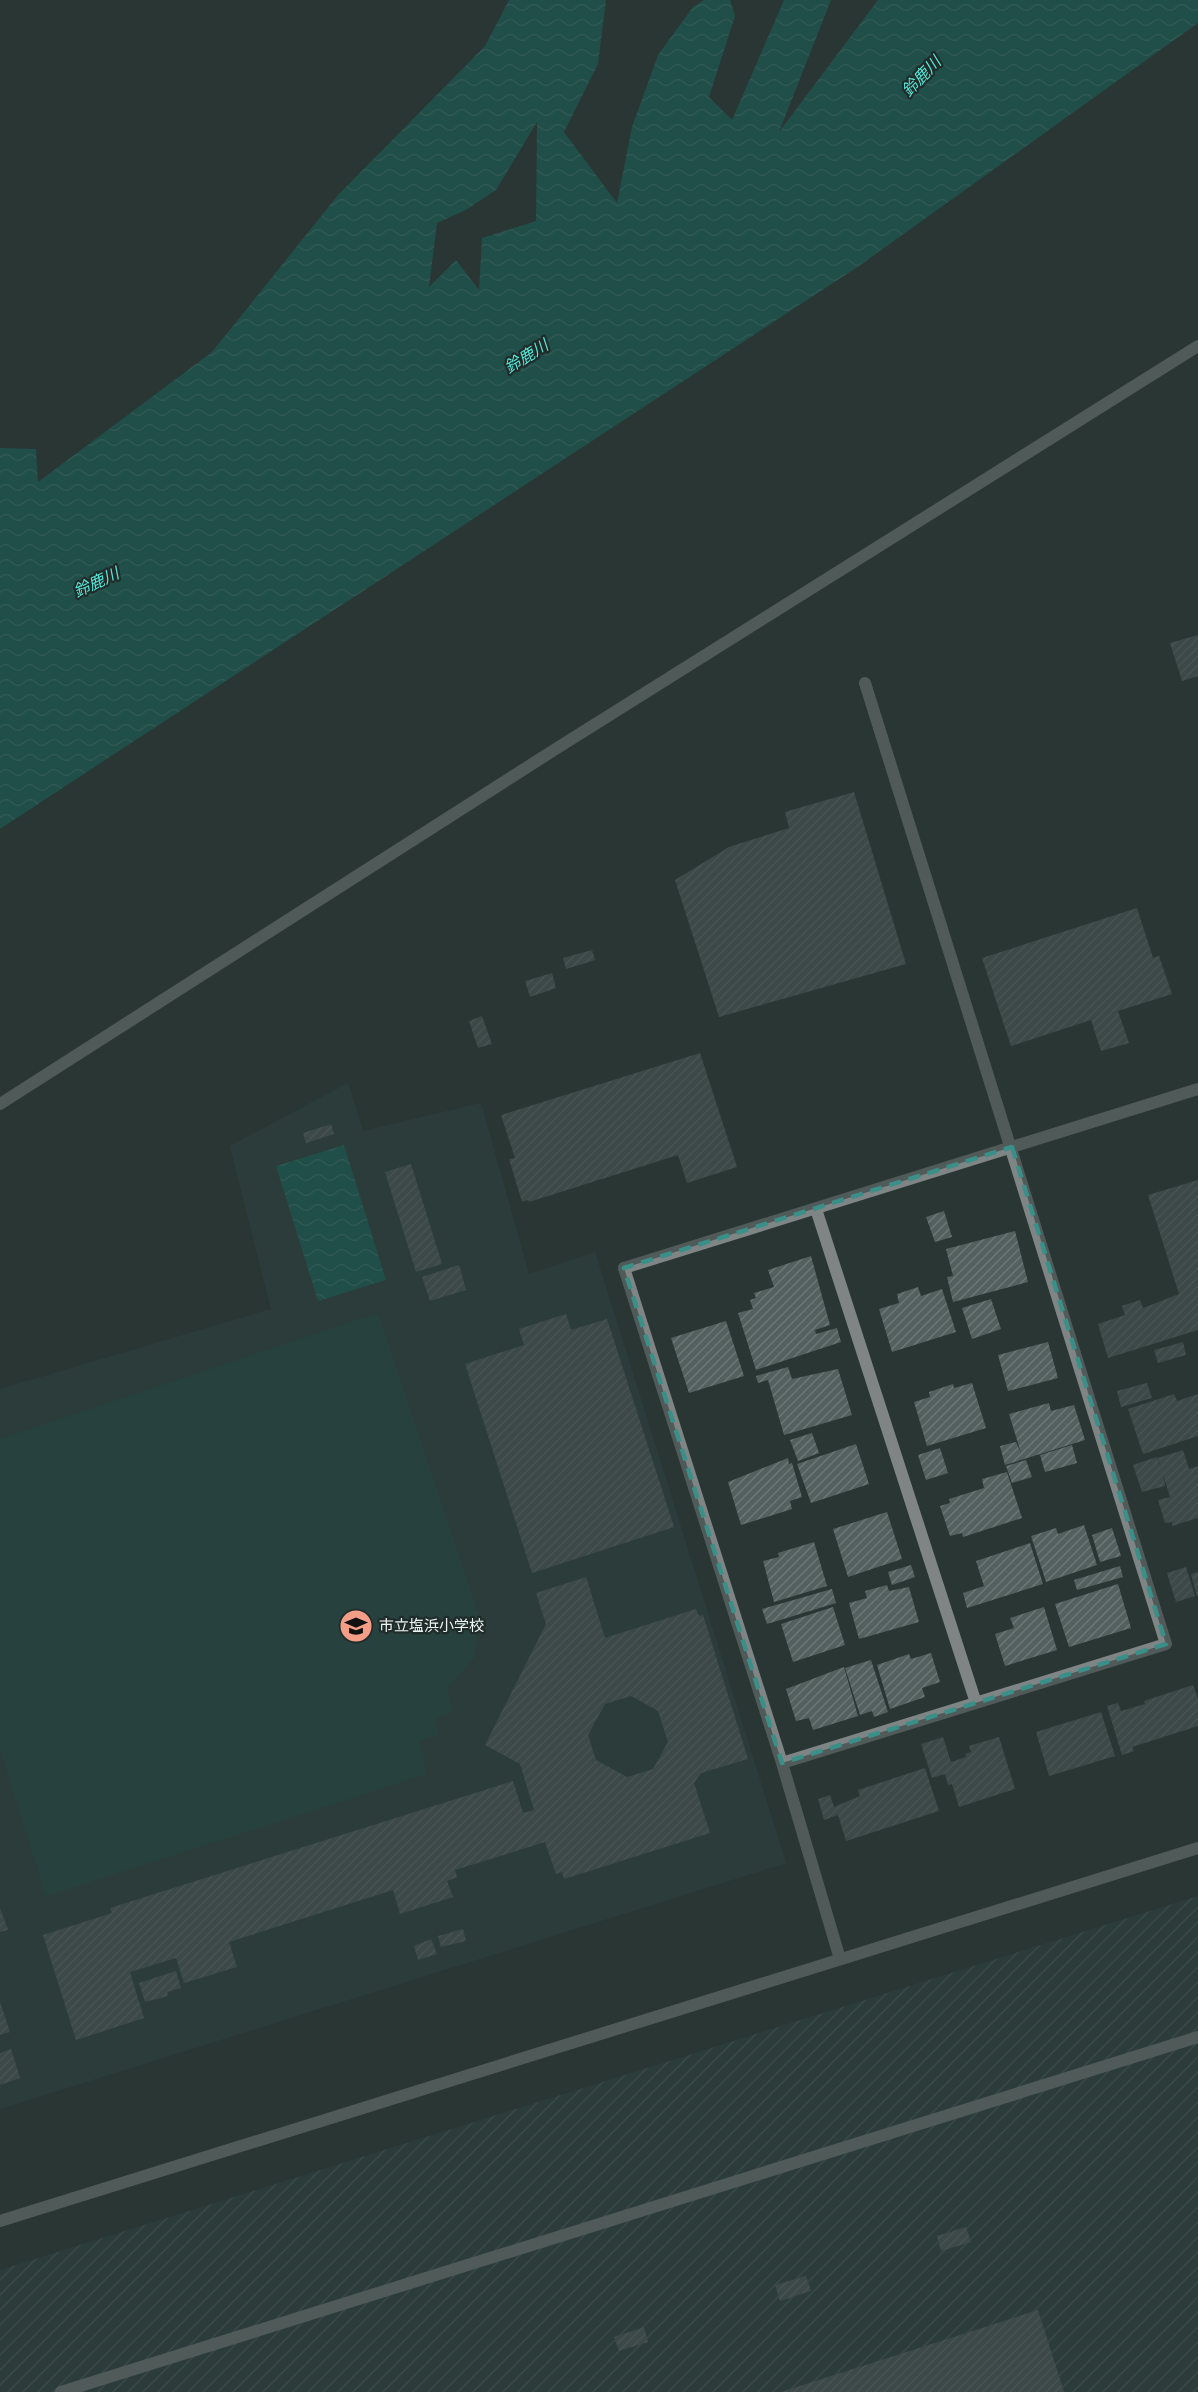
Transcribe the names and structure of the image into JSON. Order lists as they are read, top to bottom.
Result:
{
  "water": ["鈴鹿川"],
  "places": {
    "school or university": ["市立塩浜小学校"]
  }
}
